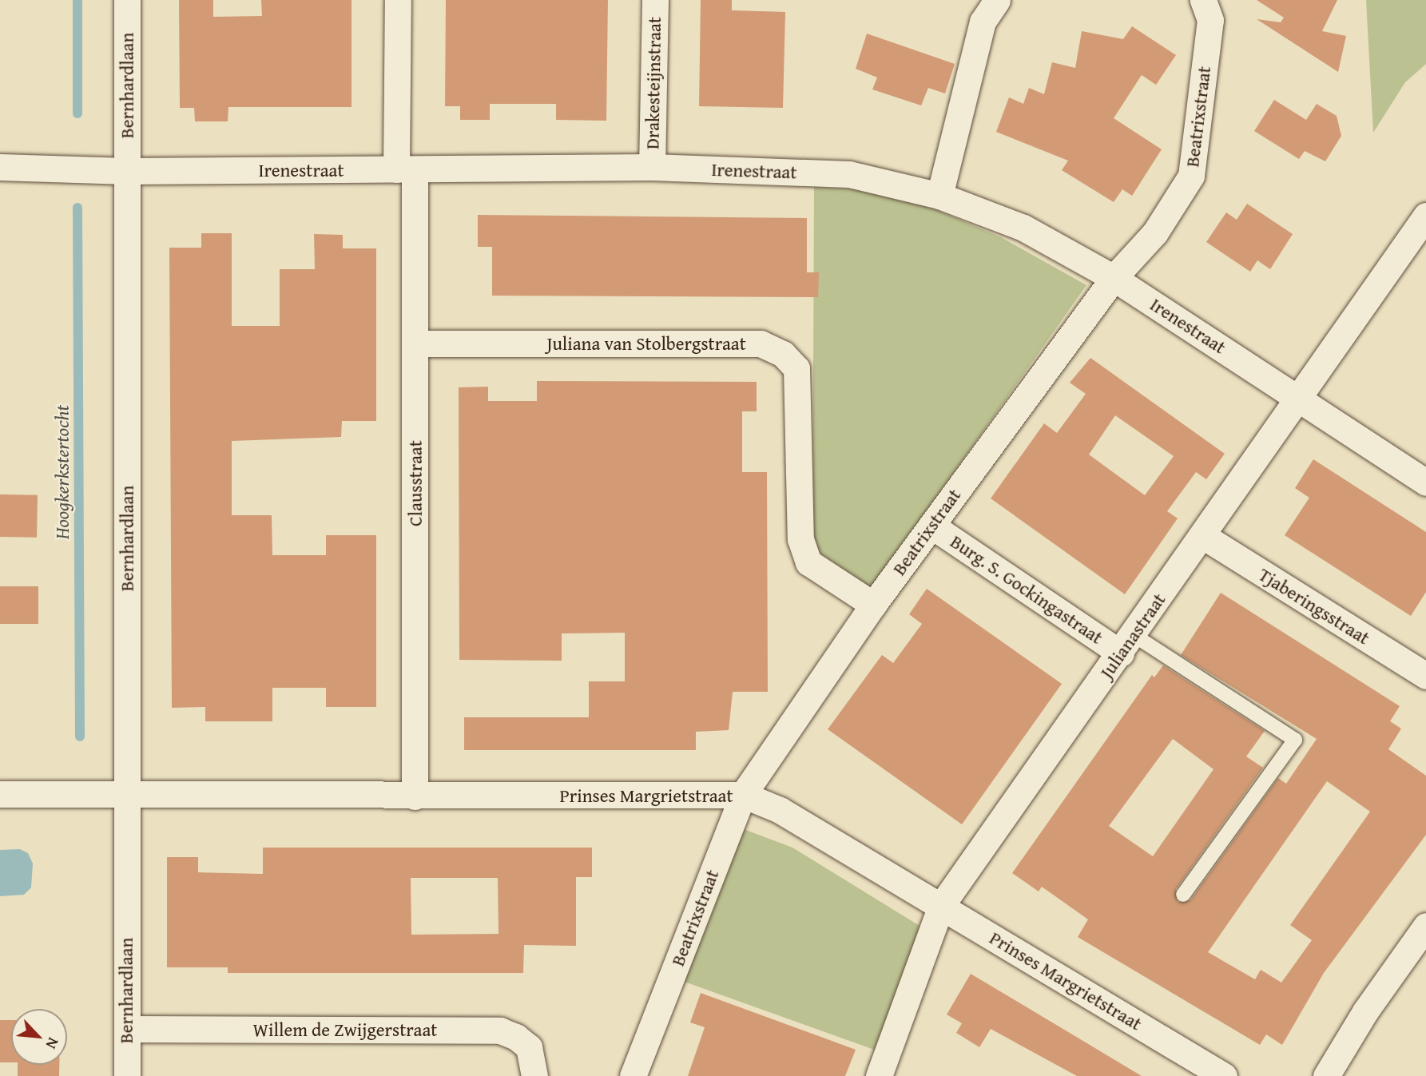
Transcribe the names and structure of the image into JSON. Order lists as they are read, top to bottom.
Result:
{
  "streets": {
    "street": [
      "Drakesteijnstraat",
      "Bernhardlaan",
      "Beatrixstraat",
      "Irenestraat",
      "Juliana van Stolbergstraat",
      "Clausstraat",
      "Burg. S. Gockingastraat",
      "Tjaberingsstraat",
      "Julianastraat",
      "Prinses Margrietstraat",
      "Willem de Zwijgerstraat"
    ]
  },
  "crossings": [
    ["Drakesteijnstraat", "Irenestraat"],
    ["Bernhardlaan", "Irenestraat"],
    ["Bernhardlaan", "Prinses Margrietstraat"],
    ["Bernhardlaan", "Willem de Zwijgerstraat"],
    ["Beatrixstraat", "Irenestraat"],
    ["Beatrixstraat", "Juliana van Stolbergstraat"],
    ["Beatrixstraat", "Burg. S. Gockingastraat"],
    ["Beatrixstraat", "Prinses Margrietstraat"],
    ["Irenestraat", "Clausstraat"],
    ["Irenestraat", "Julianastraat"],
    ["Juliana van Stolbergstraat", "Clausstraat"],
    ["Clausstraat", "Prinses Margrietstraat"],
    ["Burg. S. Gockingastraat", "Julianastraat"],
    ["Tjaberingsstraat", "Julianastraat"],
    ["Julianastraat", "Prinses Margrietstraat"]
  ],
  "water": ["Hoogkerkstertocht"],
  "north": "bottom right"
}
